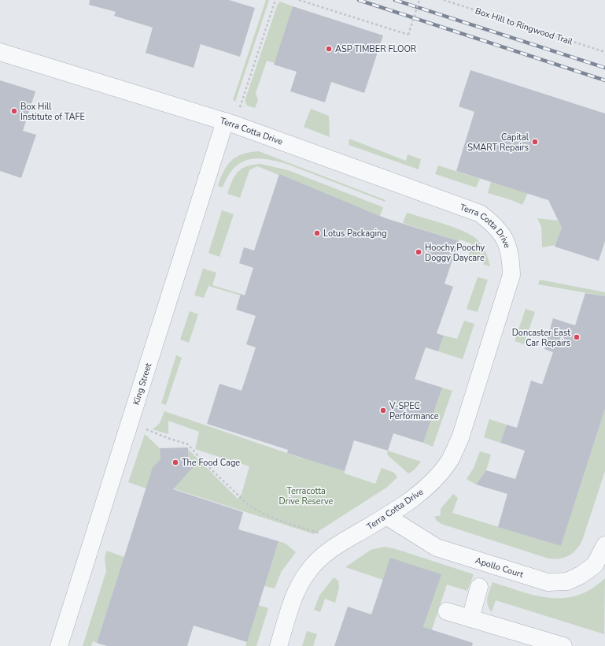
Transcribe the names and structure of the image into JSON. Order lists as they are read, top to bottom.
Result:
{
  "streets": {
    "street": ["Terra Cotta Drive", "King Street", "Apollo Court"],
    "path": ["Box Hill to Ringwood Trail"]
  },
  "crossings": [
    ["Terra Cotta Drive", "King Street"],
    ["Terra Cotta Drive", "Apollo Court"]
  ],
  "parks": ["Terracotta Drive Reserve"],
  "places": [
    "ASP TIMBER FLOOR",
    "Box Hill Institute of TAFE",
    "Capital SMART Repairs",
    "Lotus Packaging",
    "Hoochy Poochy Doggy Daycare",
    "Doncaster East Car Repairs",
    "V-SPEC Performance",
    "The Food Cage"
  ]
}
